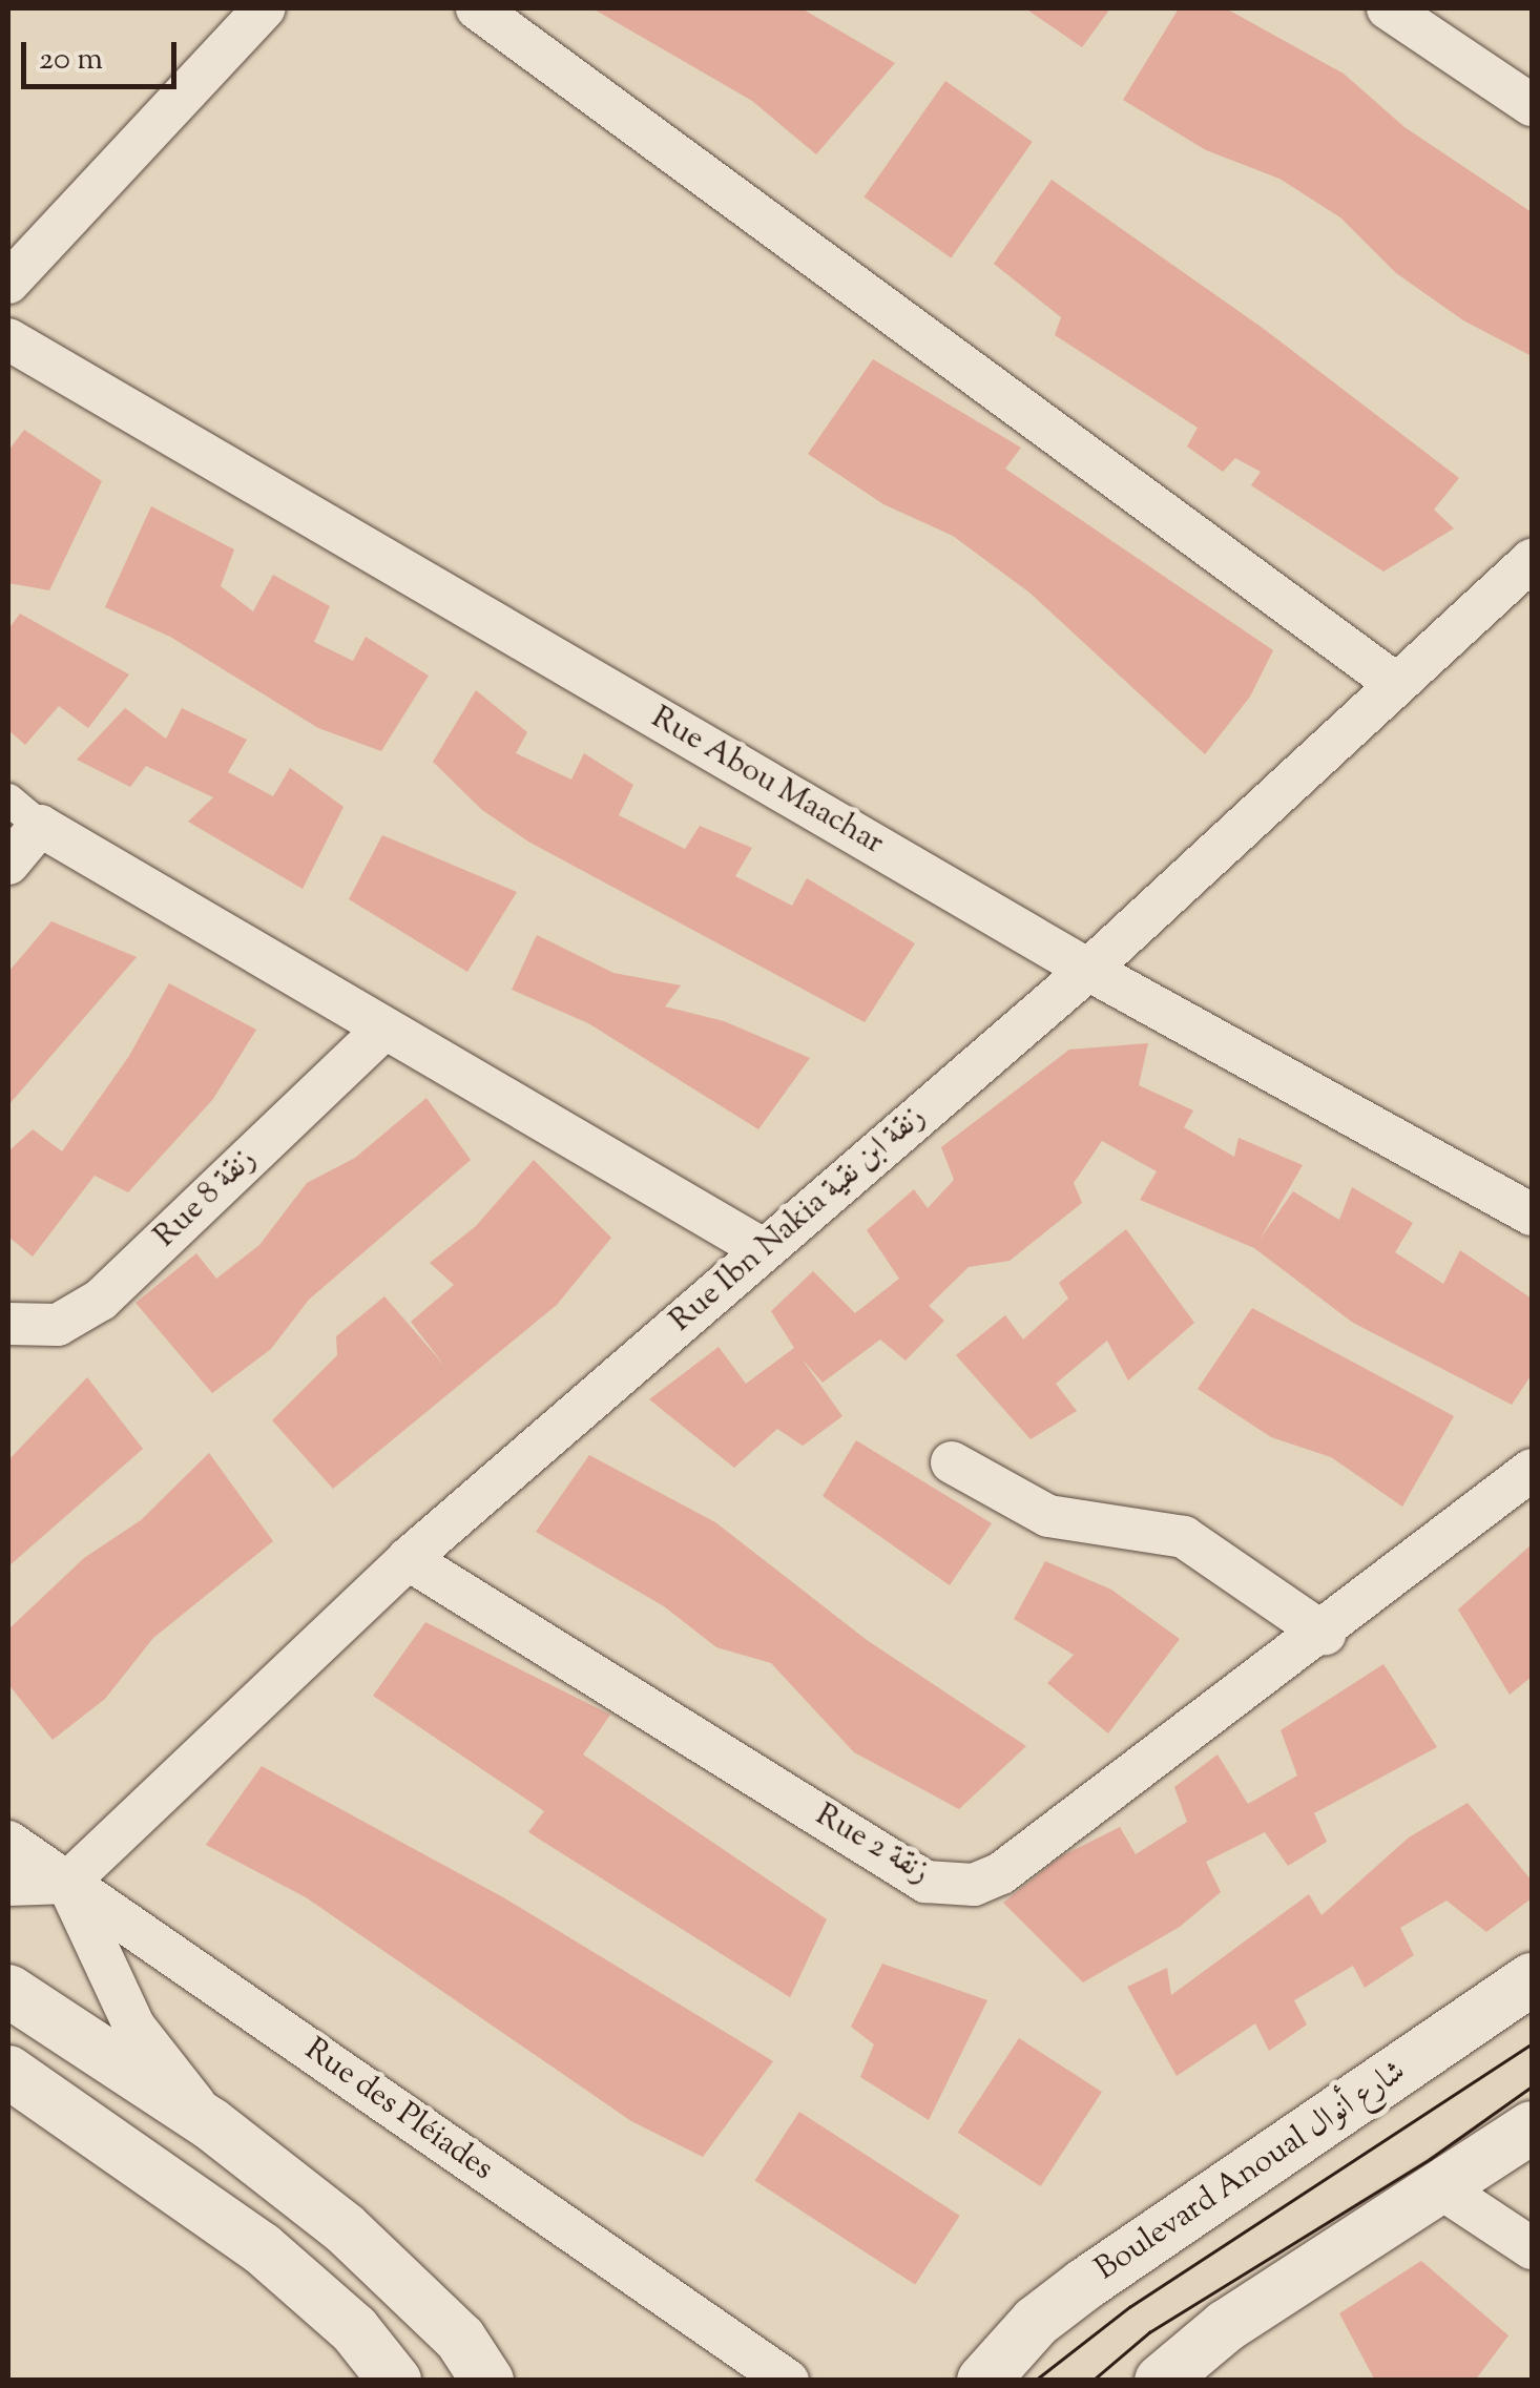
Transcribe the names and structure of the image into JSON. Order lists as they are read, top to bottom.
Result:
{
  "streets": {
    "street": [
      "Rue Abou Maachar",
      "Rue 8 زنقة",
      "Rue Ibn Nakia زنقة ابن نقية",
      "Rue 2 زنقة",
      "Rue des Pléiades",
      "Boulevard Anoual شارع أنوال"
    ]
  },
  "crossings": [
    ["Rue Abou Maachar", "Rue Ibn Nakia زنقة ابن نقية"],
    ["Rue Ibn Nakia زنقة ابن نقية", "Rue 2 زنقة"],
    ["Rue Ibn Nakia زنقة ابن نقية", "Rue des Pléiades"]
  ],
  "scale_bar": "20 m"
}
